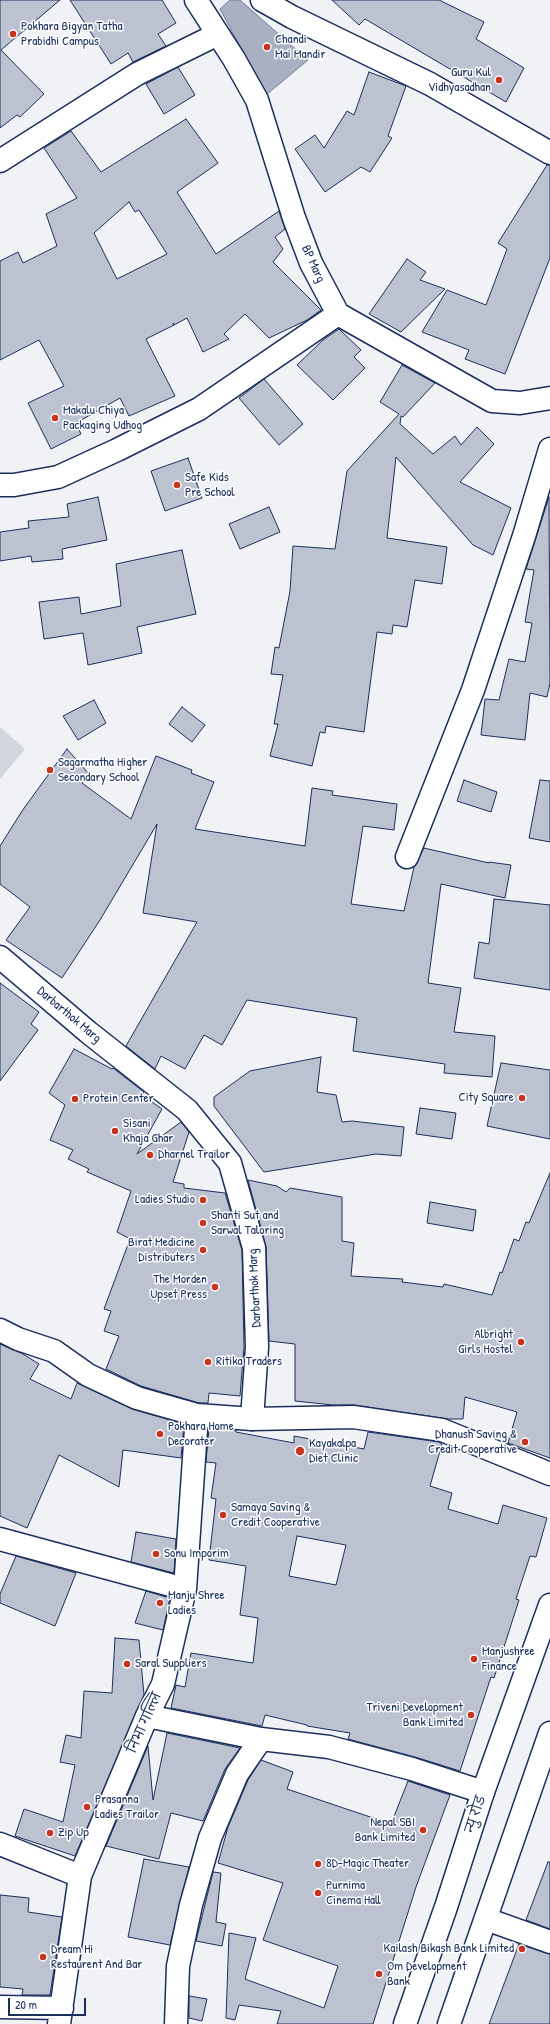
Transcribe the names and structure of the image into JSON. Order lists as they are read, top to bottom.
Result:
{
  "streets": {
    "street": [
      "BP Marg",
      "Darbarthok Marg",
      "निभा गल्लि",
      "न्यु रोड"
    ]
  },
  "places": [
    "Pokhara Bigyan Tatha Prabidhi Campus",
    "Chandi Mai Mandir",
    "Guru Kul Vidhyasadhan",
    "Makalu Chiya Packaging Udhog",
    "Safe Kids Pre School",
    "Sagarmatha Higher Secondary School",
    "City Square",
    "Protein Center",
    "Sisani Khaja Ghar",
    "Dharnel Trailor",
    "Ladies Studio",
    "Shanti Sut and Sarwal Taloring",
    "Birat Medicine Distributers",
    "The Morden Upset Press",
    "Albright Girls Hostel",
    "Ritika Traders",
    "Pokhara Home Decorater",
    "Dhanush Saving & Credit Cooperative",
    "Kayakalpa Diet Clinic",
    "Samaya Saving & Credit Cooperative",
    "Sonu Imporim",
    "Manju Shree Ladies",
    "Manjushree Finance",
    "Saral Suppliers",
    "Triveni Development Bank Limited",
    "Prasanna Ladies Trailor",
    "Nepal SBI Bank Limited",
    "Zip Up",
    "8D-Magic Theater",
    "Purnima Cinema Hall",
    "Kailash Bikash Bank Limited",
    "Dream Hi Restaurent And Bar",
    "Om Development Bank"
  ],
  "scale_bar": "20 m"
}
